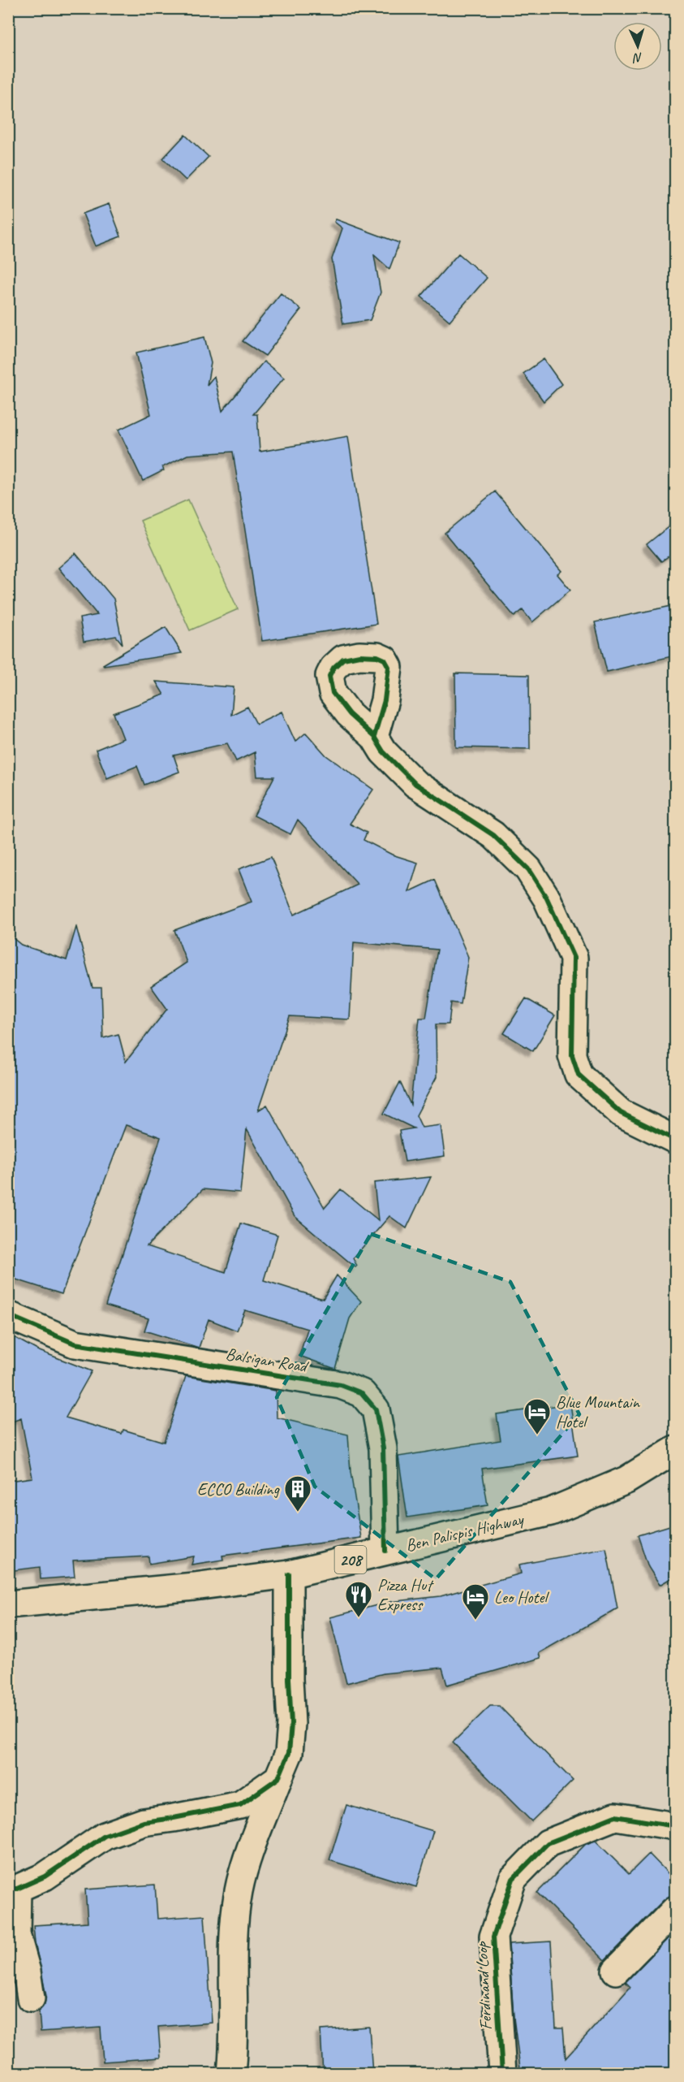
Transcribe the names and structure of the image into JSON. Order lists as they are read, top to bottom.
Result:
{
  "streets": {
    "street": [
      "Balsigan Road",
      "Ben Palispis Highway",
      "208",
      "Ferdinand Loop"
    ]
  },
  "crossings": [
    ["Balsigan Road", "Ben Palispis Highway"]
  ],
  "places": {
    "hotel": ["Blue Mountain Hotel", "Leo Hotel"],
    "building": ["ECCO Building"],
    "restaurant": ["Pizza Hut Express"]
  },
  "north": "bottom"
}
